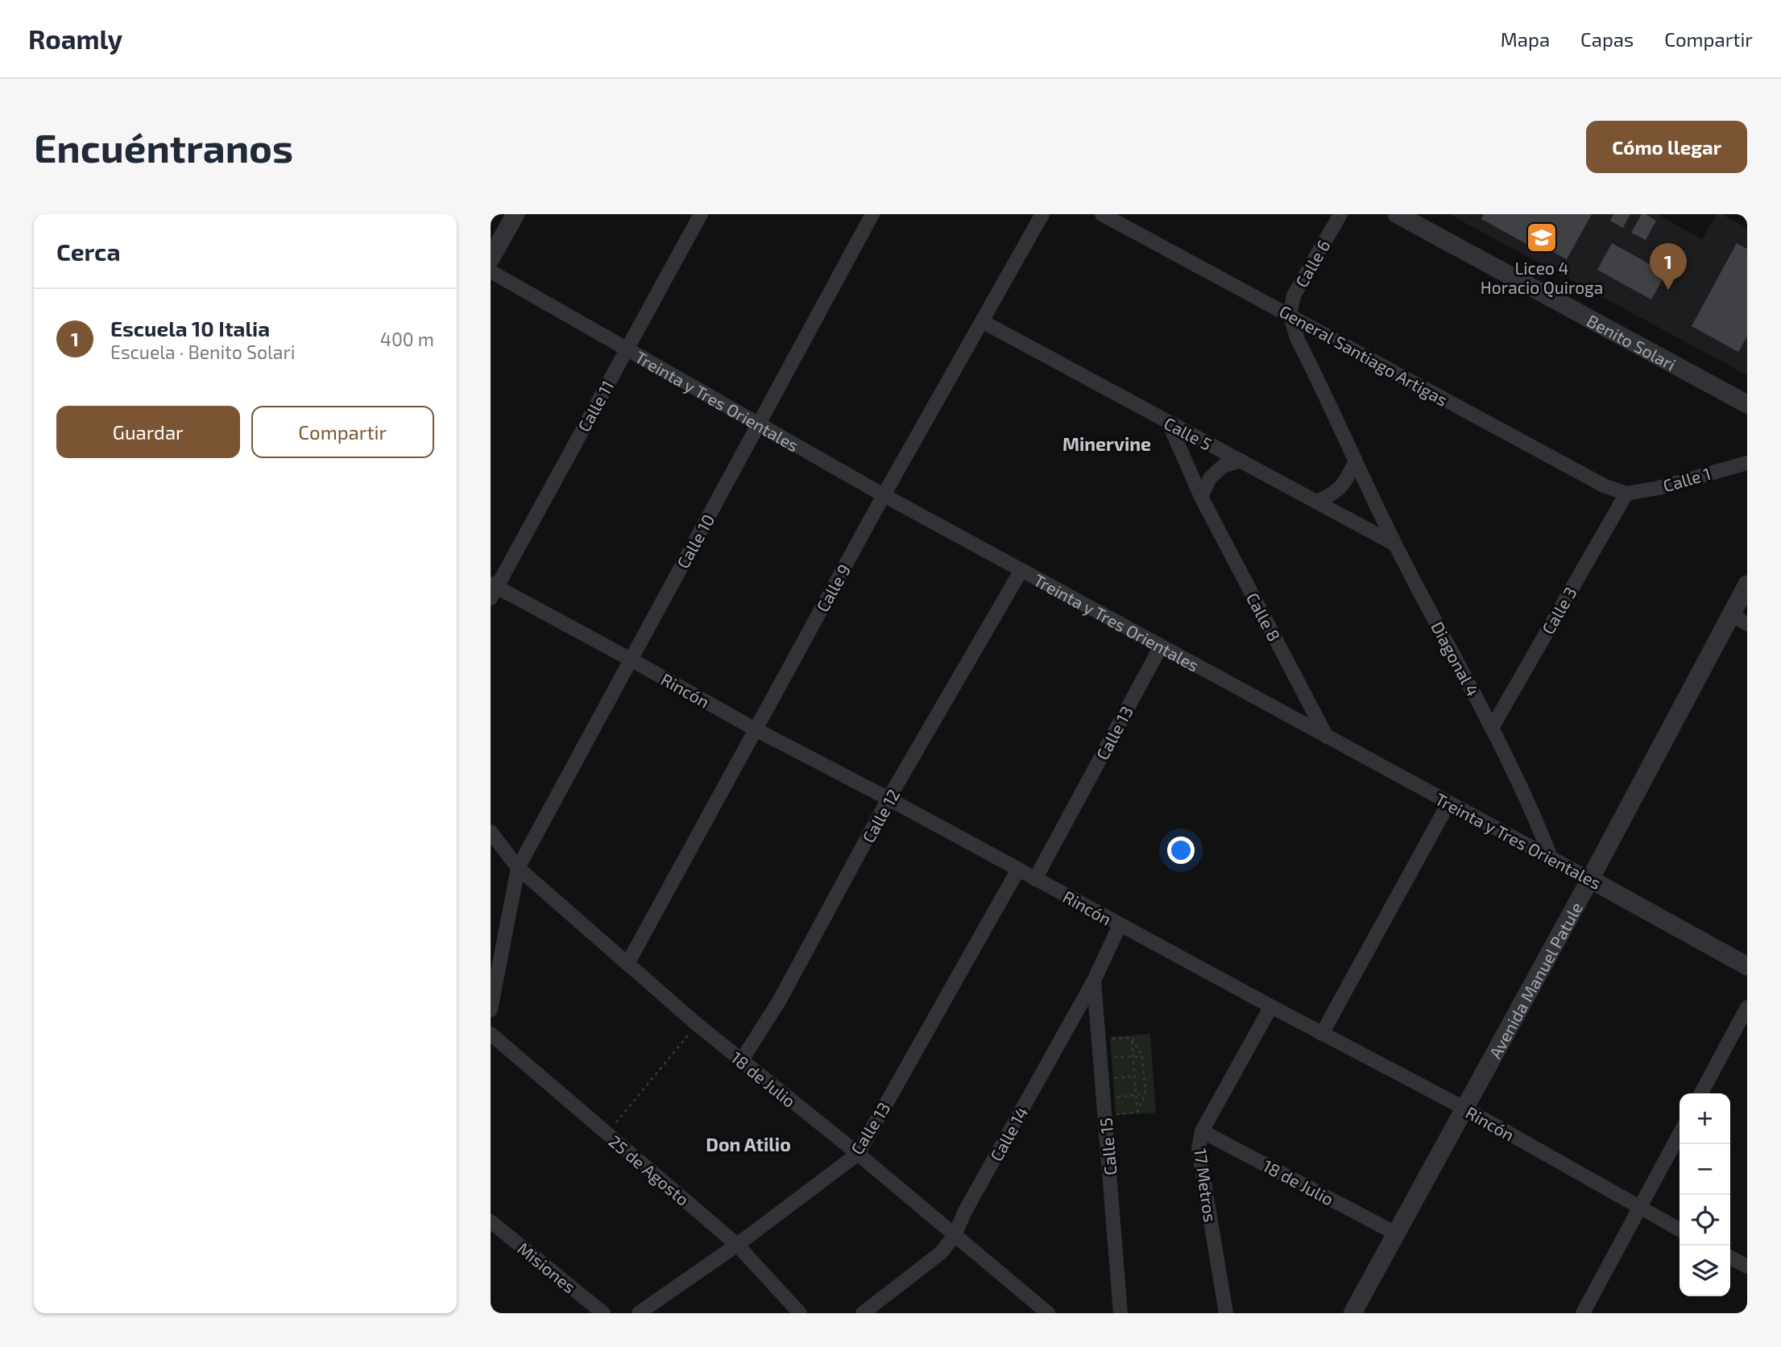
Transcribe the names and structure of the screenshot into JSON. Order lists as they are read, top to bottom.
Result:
{
  "streets": {
    "street": [
      "Calle 6",
      "Benito Solari",
      "General Santiago Artigas",
      "Treinta y Tres Orientales",
      "Calle 11",
      "Calle 5",
      "Calle 1",
      "Calle 10",
      "Calle 9",
      "Calle 3",
      "Calle 8",
      "Diagonal 4",
      "Rincón",
      "Calle 13",
      "Calle 12",
      "Avenida Manuel Patule",
      "18 de Julio",
      "Calle 14",
      "Calle 15",
      "25 de Agosto",
      "17 Metros",
      "Misiones"
    ]
  },
  "crossings": [
    ["Calle 6", "General Santiago Artigas"],
    ["Calle 6", "Diagonal 4"],
    ["General Santiago Artigas", "Calle 1"],
    ["General Santiago Artigas", "Calle 3"],
    ["General Santiago Artigas", "Diagonal 4"],
    ["Treinta y Tres Orientales", "Calle 11"],
    ["Treinta y Tres Orientales", "Calle 10"],
    ["Treinta y Tres Orientales", "Calle 9"],
    ["Treinta y Tres Orientales", "Calle 8"],
    ["Treinta y Tres Orientales", "Diagonal 4"],
    ["Treinta y Tres Orientales", "Calle 13"],
    ["Treinta y Tres Orientales", "Calle 12"],
    ["Treinta y Tres Orientales", "Avenida Manuel Patule"],
    ["Calle 11", "Rincón"],
    ["Calle 5", "Calle 9"],
    ["Calle 5", "Calle 8"],
    ["Calle 5", "Diagonal 4"],
    ["Calle 1", "Calle 3"],
    ["Calle 10", "Rincón"],
    ["Calle 10", "18 de Julio"],
    ["Calle 9", "Rincón"],
    ["Calle 9", "18 de Julio"],
    ["Calle 3", "Diagonal 4"],
    ["Rincón", "Calle 13"],
    ["Rincón", "Calle 12"],
    ["Rincón", "Avenida Manuel Patule"],
    ["Rincón", "Calle 14"],
    ["Rincón", "17 Metros"],
    ["Calle 13", "18 de Julio"],
    ["Calle 13", "25 de Agosto"],
    ["Calle 12", "18 de Julio"],
    ["Avenida Manuel Patule", "18 de Julio"],
    ["18 de Julio", "Calle 14"],
    ["18 de Julio", "17 Metros"],
    ["Calle 14", "Calle 15"]
  ],
  "districts": ["Minervine", "Don Atilio"],
  "places": {
    "school or university": ["Liceo 4 Horacio Quiroga"]
  },
  "page": {
    "header": "Roamly",
    "nav": ["Mapa", "Capas", "Compartir"],
    "buttons": [
      "Cómo llegar",
      ["Guardar", "Compartir"]
    ],
    "title": "Encuéntranos",
    "heading": "Cerca",
    "pins": "1",
    "list": [
      {
        "mark": "1",
        "name": "Escuela 10 Italia",
        "note": "Escuela · Benito Solari",
        "value": "400 m"
      }
    ],
    "map_buttons": ["+", "−"]
  }
}
